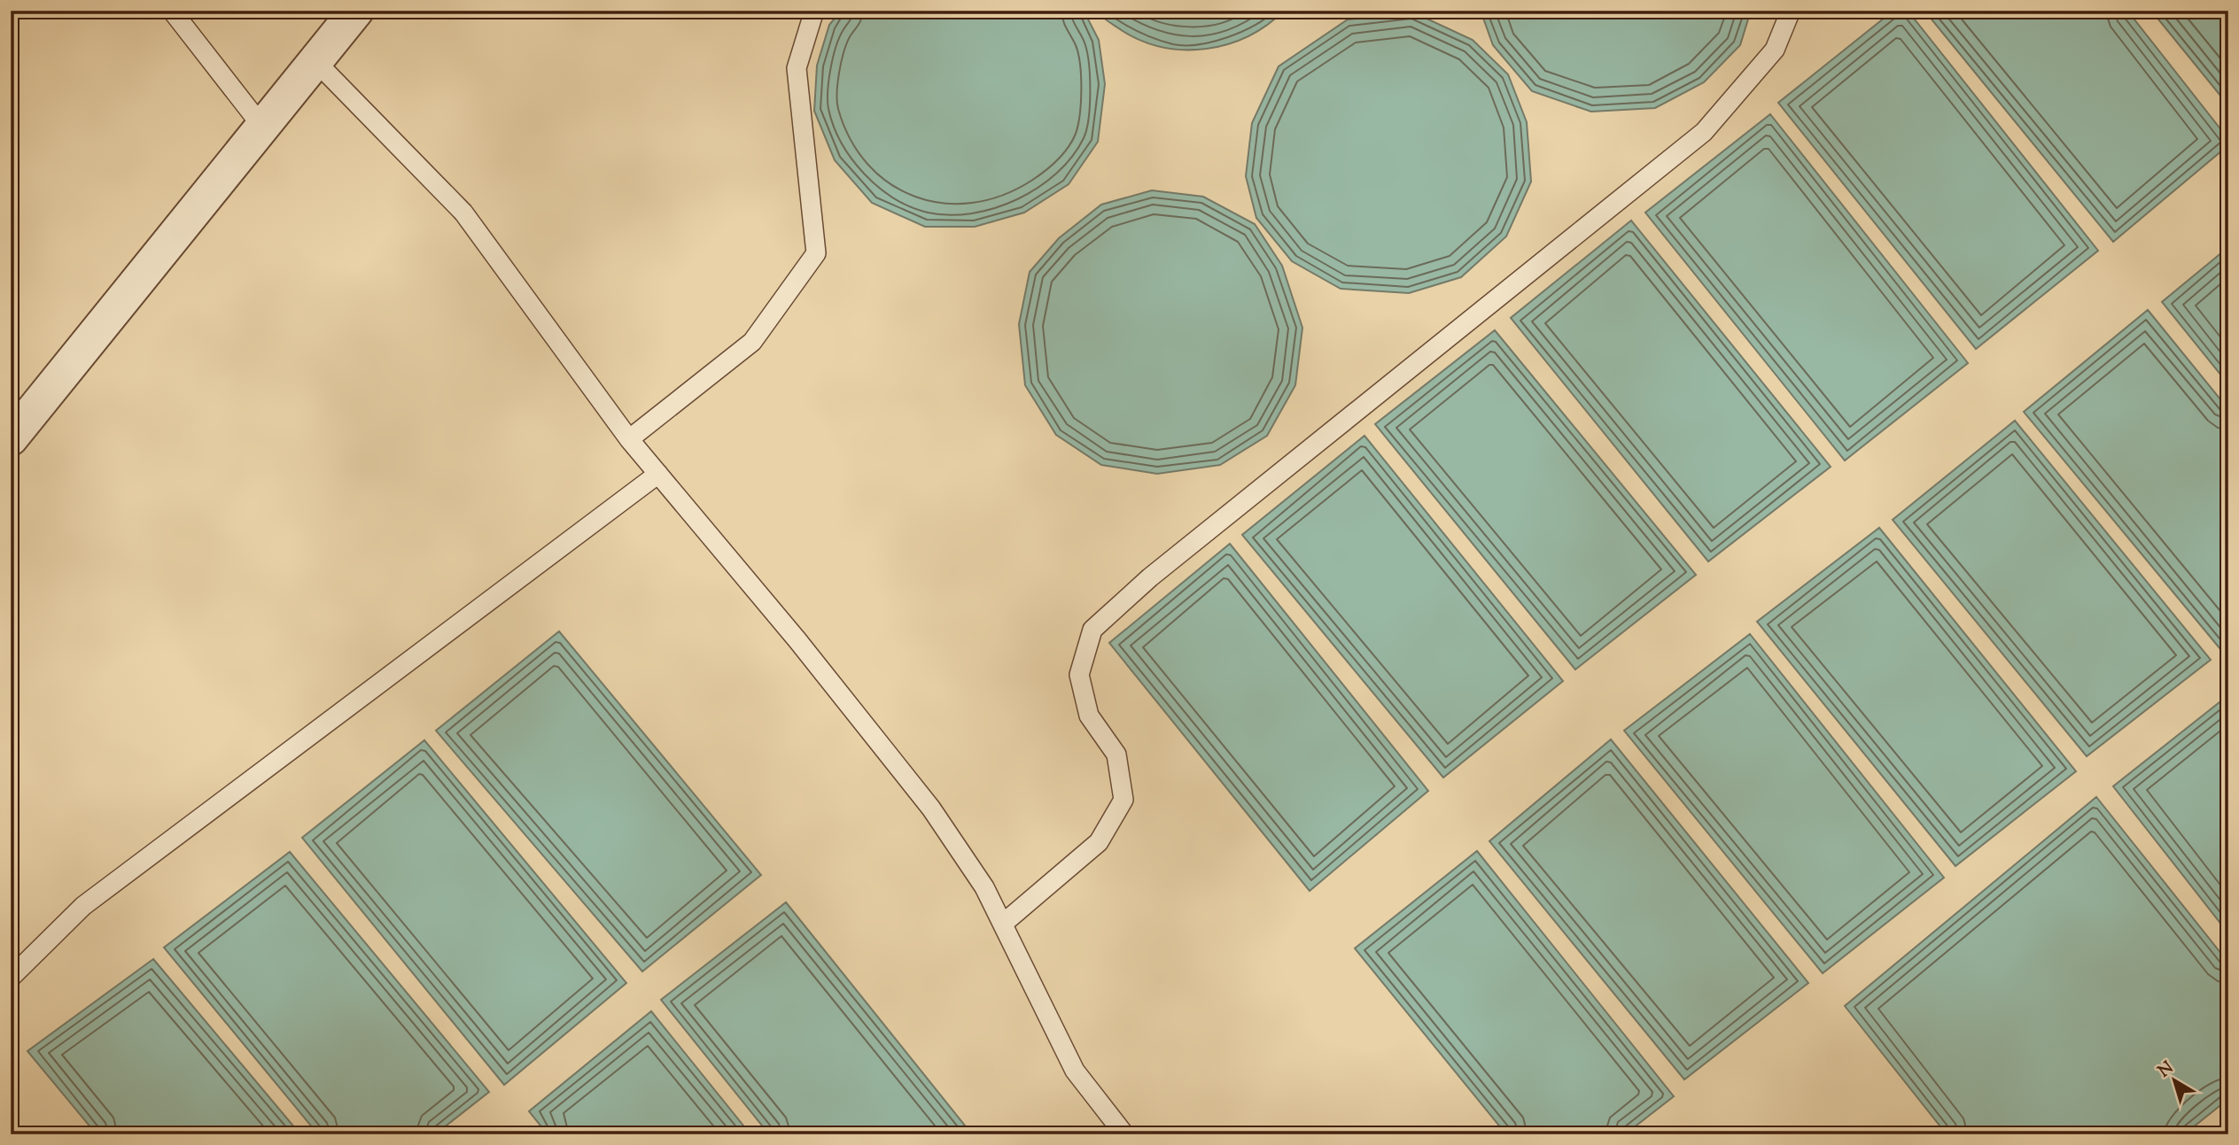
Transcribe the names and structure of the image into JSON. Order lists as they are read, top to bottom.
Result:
{
  "north": "top left"
}
